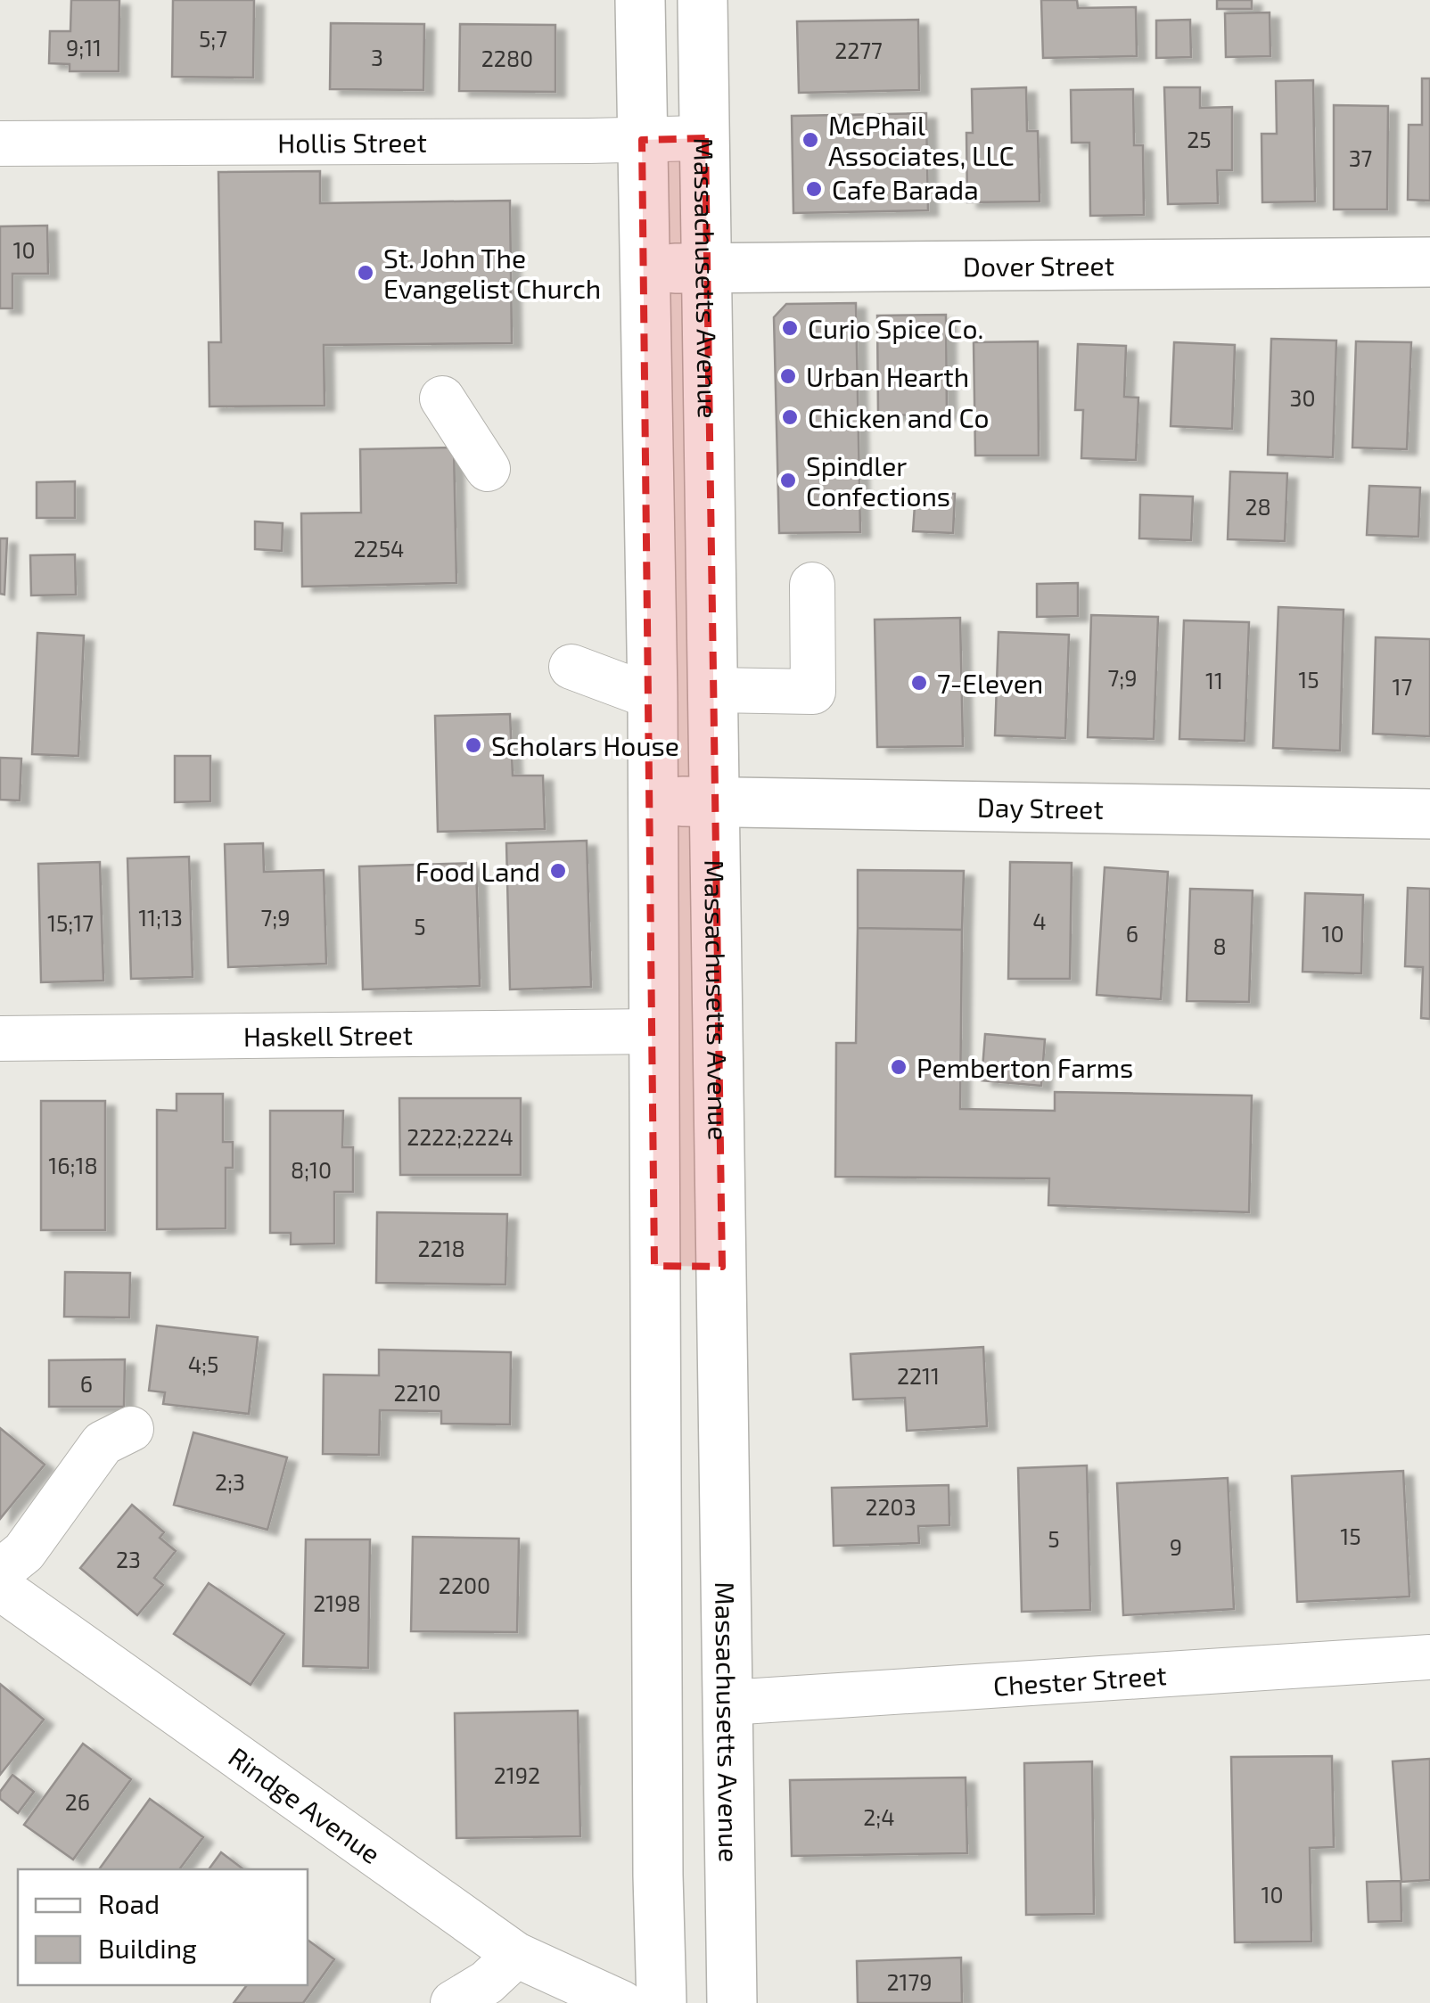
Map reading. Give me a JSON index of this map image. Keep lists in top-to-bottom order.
{
  "streets": {
    "main road": ["Dover Street", "Massachusetts Avenue", "Day Street"],
    "street": [
      "Hollis Street",
      "Haskell Street",
      "Chester Street",
      "Rindge Avenue"
    ]
  },
  "crossings": [
    ["Hollis Street", "Massachusetts Avenue"],
    ["Dover Street", "Massachusetts Avenue"],
    ["Massachusetts Avenue", "Day Street"],
    ["Massachusetts Avenue", "Chester Street"]
  ],
  "places": [
    "McPhail Associates, LLC",
    "Cafe Barada",
    "St. John The Evangelist Church",
    "Curio Spice Co.",
    "Urban Hearth",
    "Chicken and Co",
    "Spindler Confections",
    "7-Eleven",
    "Scholars House",
    "Food Land",
    "Pemberton Farms"
  ],
  "house_numbers": [
    "5;7",
    "9;11",
    "2277",
    "3",
    "2280",
    "25",
    "37",
    "10",
    "30",
    "28",
    "2254",
    "7;9",
    "15",
    "11",
    "17",
    "11;13",
    "7;9",
    "4",
    "15;17",
    "5",
    "6",
    "10",
    "8",
    "2222;2224",
    "16;18",
    "8;10",
    "2218",
    "4;5",
    "2211",
    "6",
    "2210",
    "2;3",
    "2203",
    "15",
    "5",
    "9",
    "23",
    "2200",
    "2198",
    "2192",
    "26",
    "2;4",
    "10",
    "2179"
  ],
  "legend": ["Road", "Building"]
}
